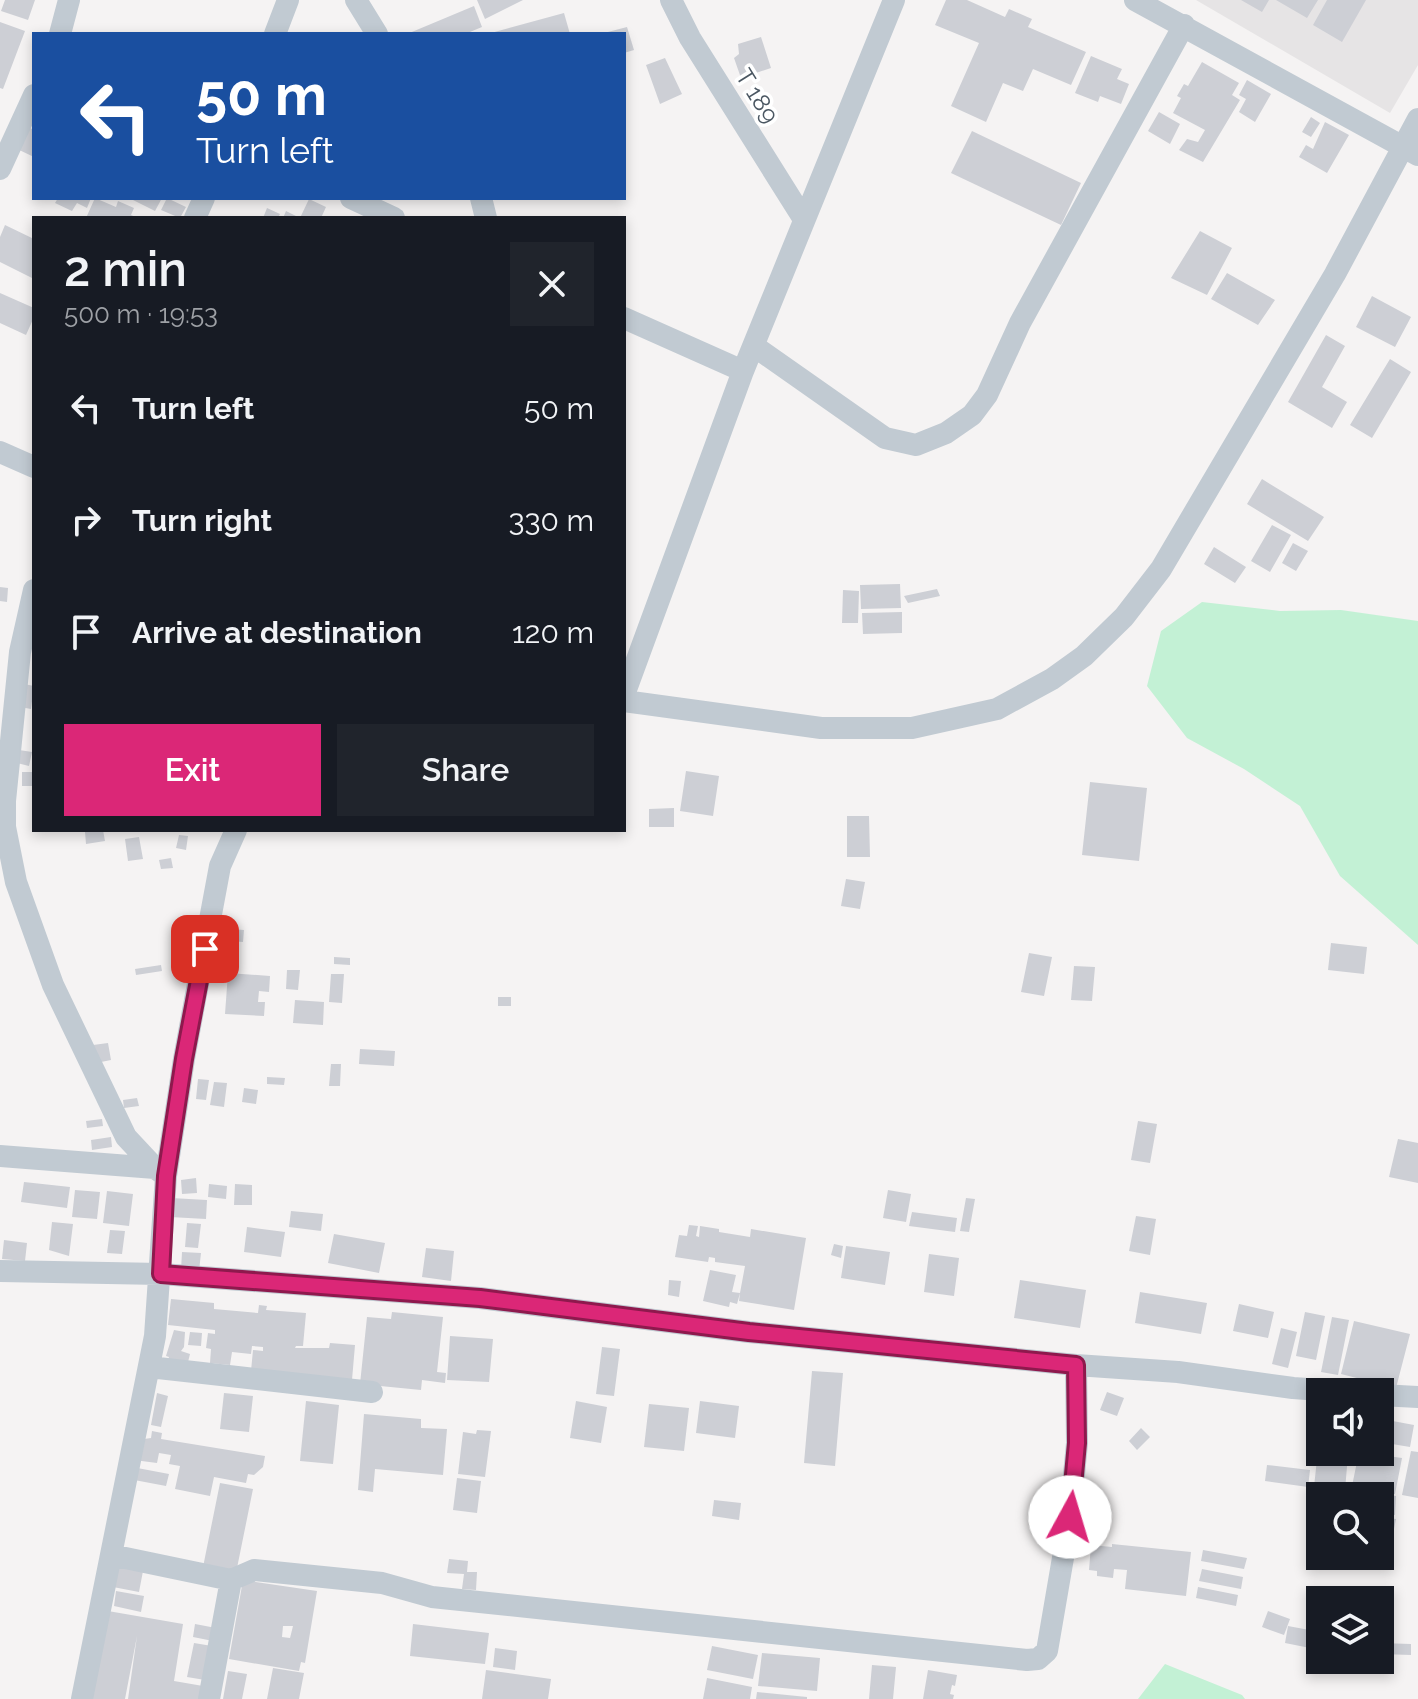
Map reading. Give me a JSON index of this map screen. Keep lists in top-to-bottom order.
{
  "streets": {
    "street": ["T 189"]
  },
  "page": {
    "turn": ["50 m", "Turn left"],
    "heading": ["2 min", "500 m · 19:53"],
    "list": [
      {
        "name": "Turn left",
        "value": "50 m"
      },
      {
        "name": "Turn right",
        "value": "330 m"
      },
      {
        "name": "Arrive at destination",
        "value": "120 m"
      }
    ],
    "buttons": ["Exit", "Share"]
  }
}
